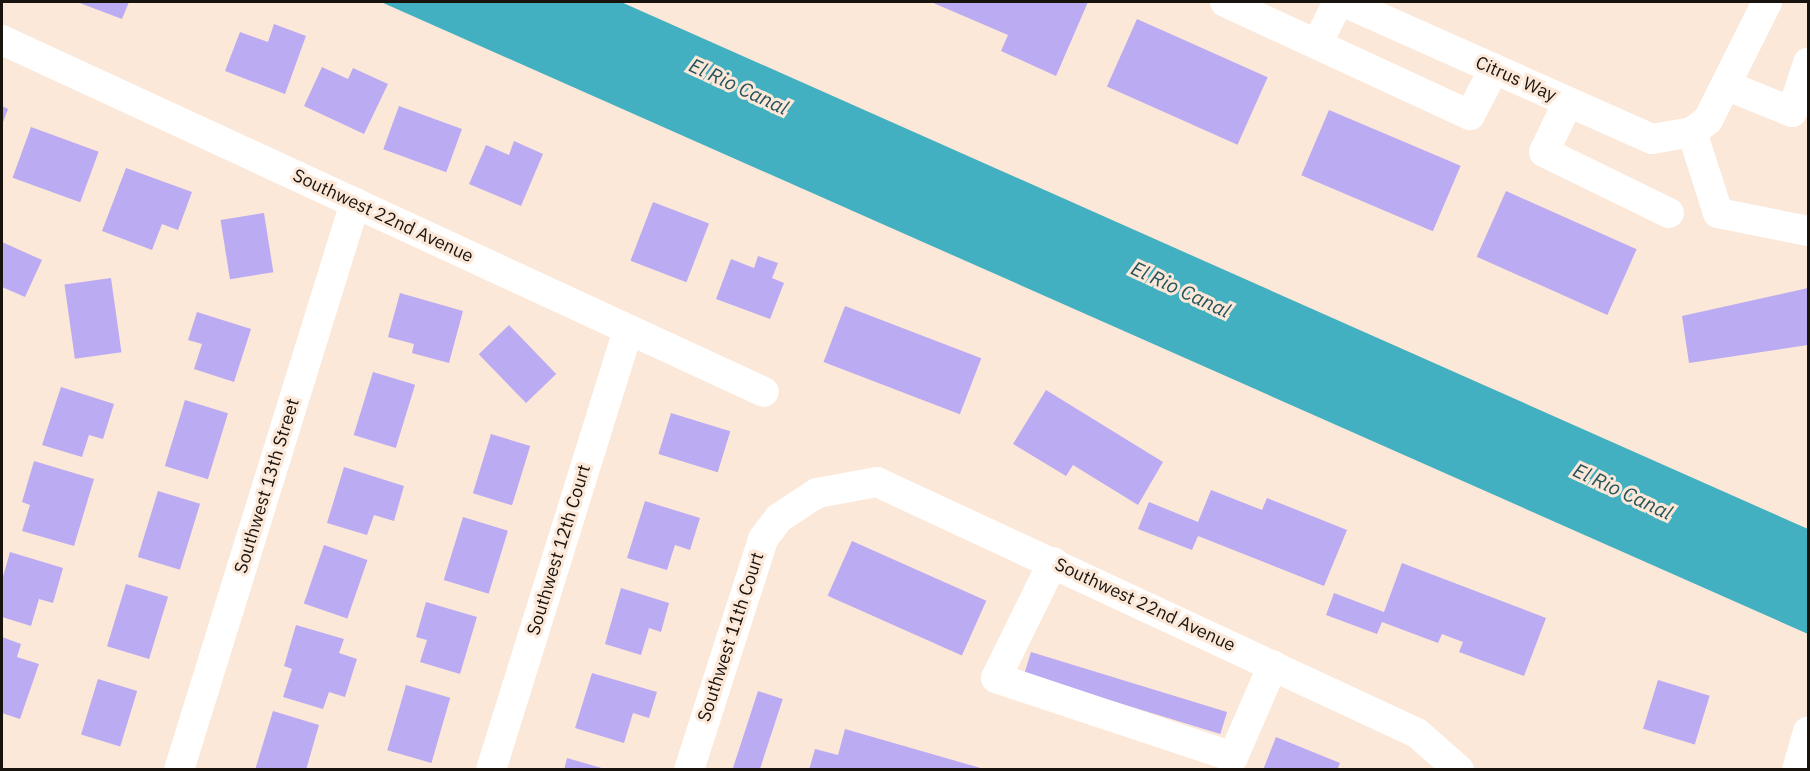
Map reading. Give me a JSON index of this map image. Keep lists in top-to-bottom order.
{
  "streets": {
    "street": [
      "Citrus Way",
      "Southwest 22nd Avenue",
      "Southwest 13th Street",
      "Southwest 12th Court",
      "Southwest 11th Court"
    ]
  },
  "crossings": [
    ["Southwest 22nd Avenue", "Southwest 13th Street"],
    ["Southwest 22nd Avenue", "Southwest 12th Court"],
    ["Southwest 22nd Avenue", "Southwest 11th Court"]
  ],
  "water": ["El Rio Canal"]
}
